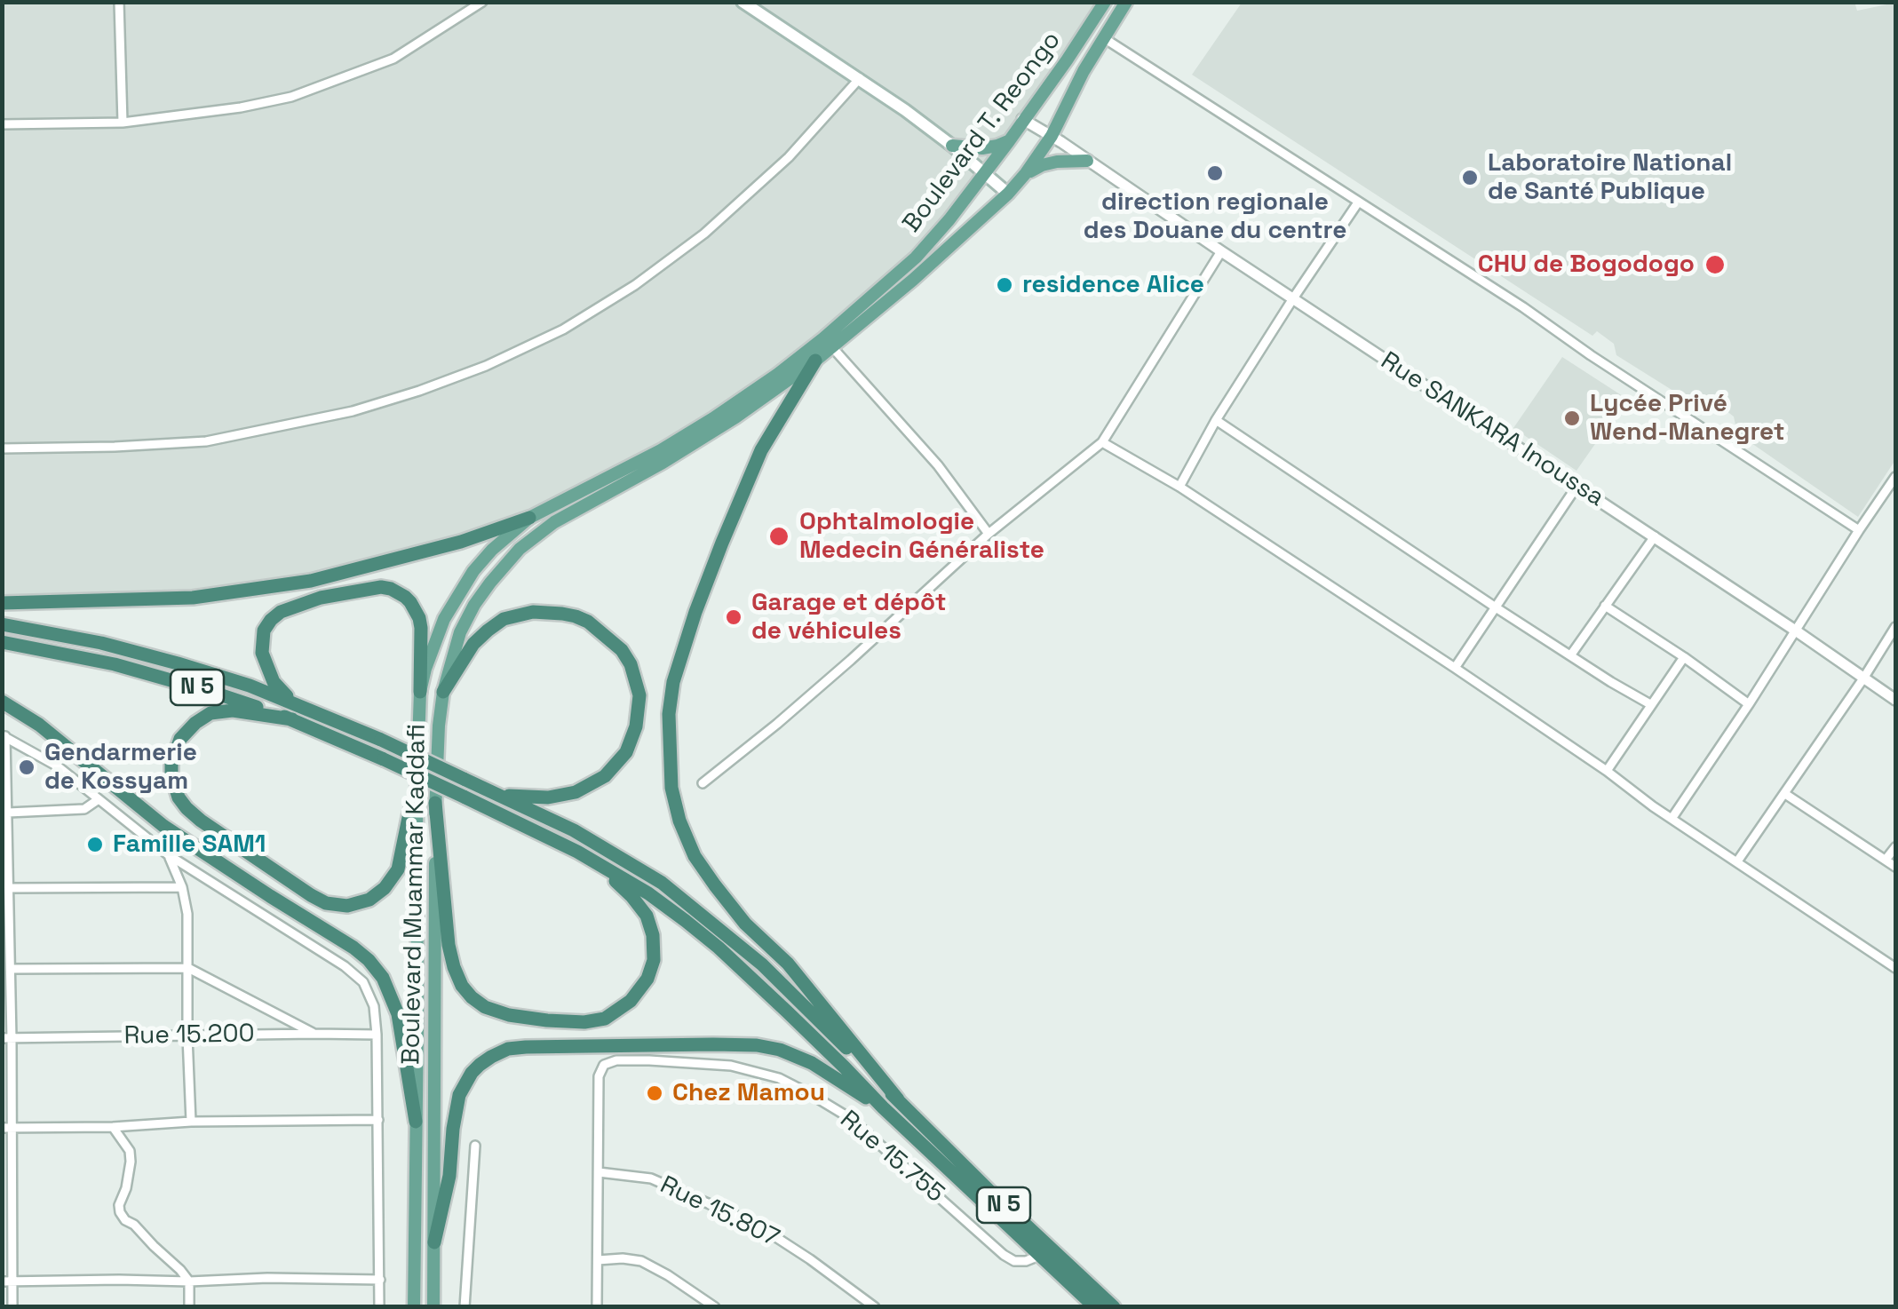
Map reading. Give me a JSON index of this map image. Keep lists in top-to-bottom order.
{
  "streets": {
    "highway": ["N 5"],
    "main road": ["Boulevard T. Reongo", "Boulevard Muammar Kaddafi"],
    "street": [
      "Rue SANKARA Inoussa",
      "Rue 15.200",
      "Rue 15.755",
      "Rue 15.807"
    ]
  },
  "crossings": [
    ["Boulevard T. Reongo", "Rue SANKARA Inoussa"],
    ["Boulevard T. Reongo", "Boulevard Muammar Kaddafi"],
    ["N 5", "Rue 15.755"],
    ["Rue 15.755", "Rue 15.807"]
  ],
  "places": [
    "direction regionale des Douane du centre",
    "Laboratoire National de Santé Publique",
    "CHU de Bogodogo",
    "residence Alice",
    "Lycée Privé Wend-Manegret",
    "Ophtalmologie Medecin Généraliste",
    "Garage et dépôt de véhicules",
    "Gendarmerie de Kossyam",
    "Famille SAM1",
    "Chez Mamou"
  ]
}
